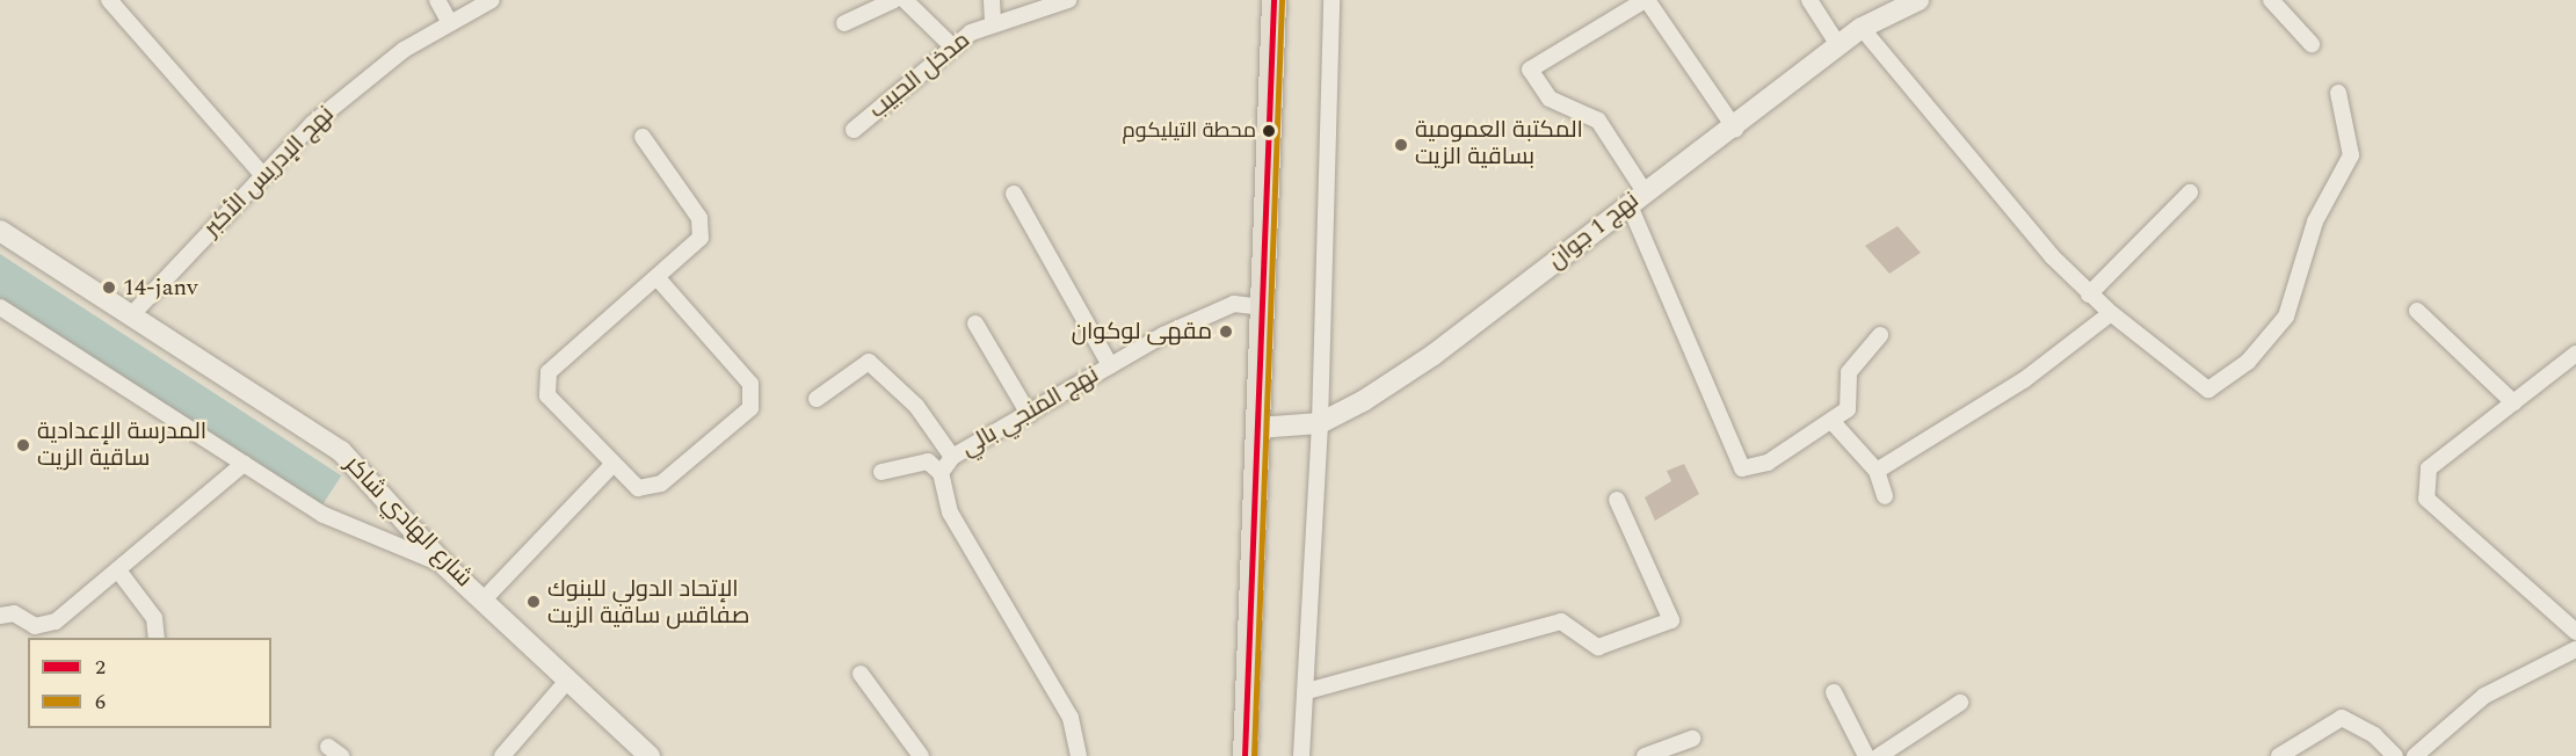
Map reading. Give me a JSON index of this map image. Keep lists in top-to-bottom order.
{
  "streets": {
    "main road": ["نهج 1 جوان", "شارع الهادي شاكر"],
    "street": ["مدخل الحبيب", "نهج الإدريس الأكبر", "نهج المنجي بالي"]
  },
  "crossings": [
    ["نهج الإدريس الأكبر", "شارع الهادي شاكر"]
  ],
  "places": [
    "محطة التيليكوم",
    "المكتبة العمومية بساقية الزيت",
    "14-janv",
    "مقهى لوكوان",
    "المدرسة الإعدادية ساقية الزيت",
    "الإتحاد الدولي للبنوك صفاقس ساقية الزيت"
  ],
  "lines": ["transit line 2", "transit line 6"],
  "legend": ["2", "6"]
}
